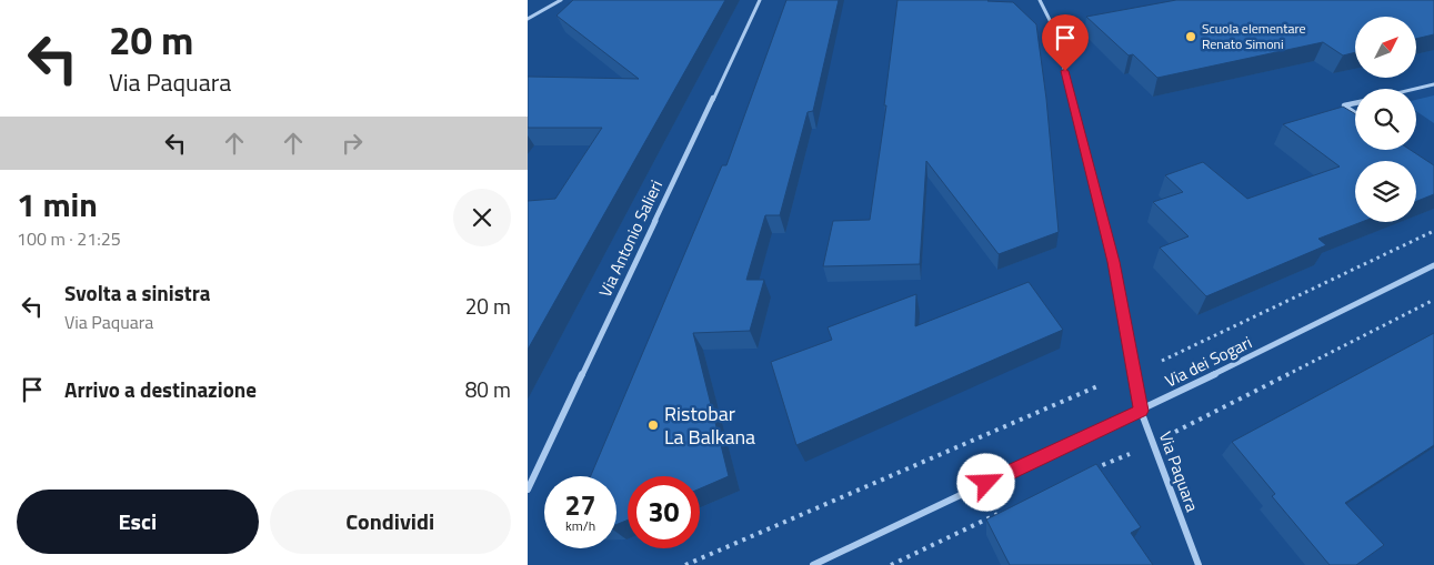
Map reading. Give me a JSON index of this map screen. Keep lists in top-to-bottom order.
{
  "streets": {
    "street": ["Via Antonio Salieri", "Via dei Sogari", "Via Paquara"]
  },
  "crossings": [
    ["Via dei Sogari", "Via Paquara"]
  ],
  "places": ["Scuola elementare Renato Simoni", "Ristobar La Balkana"],
  "north": "top right",
  "page": {
    "turn": ["20 m", "Via Paquara"],
    "heading": ["1 min", "100 m · 21:25"],
    "list": [
      {
        "name": "Svolta a sinistra",
        "note": "Via Paquara",
        "value": "20 m"
      },
      {
        "name": "Arrivo a destinazione",
        "value": "80 m"
      }
    ],
    "speed": "27 km/h",
    "limit": "30",
    "buttons": ["Esci", "Condividi"]
  }
}
